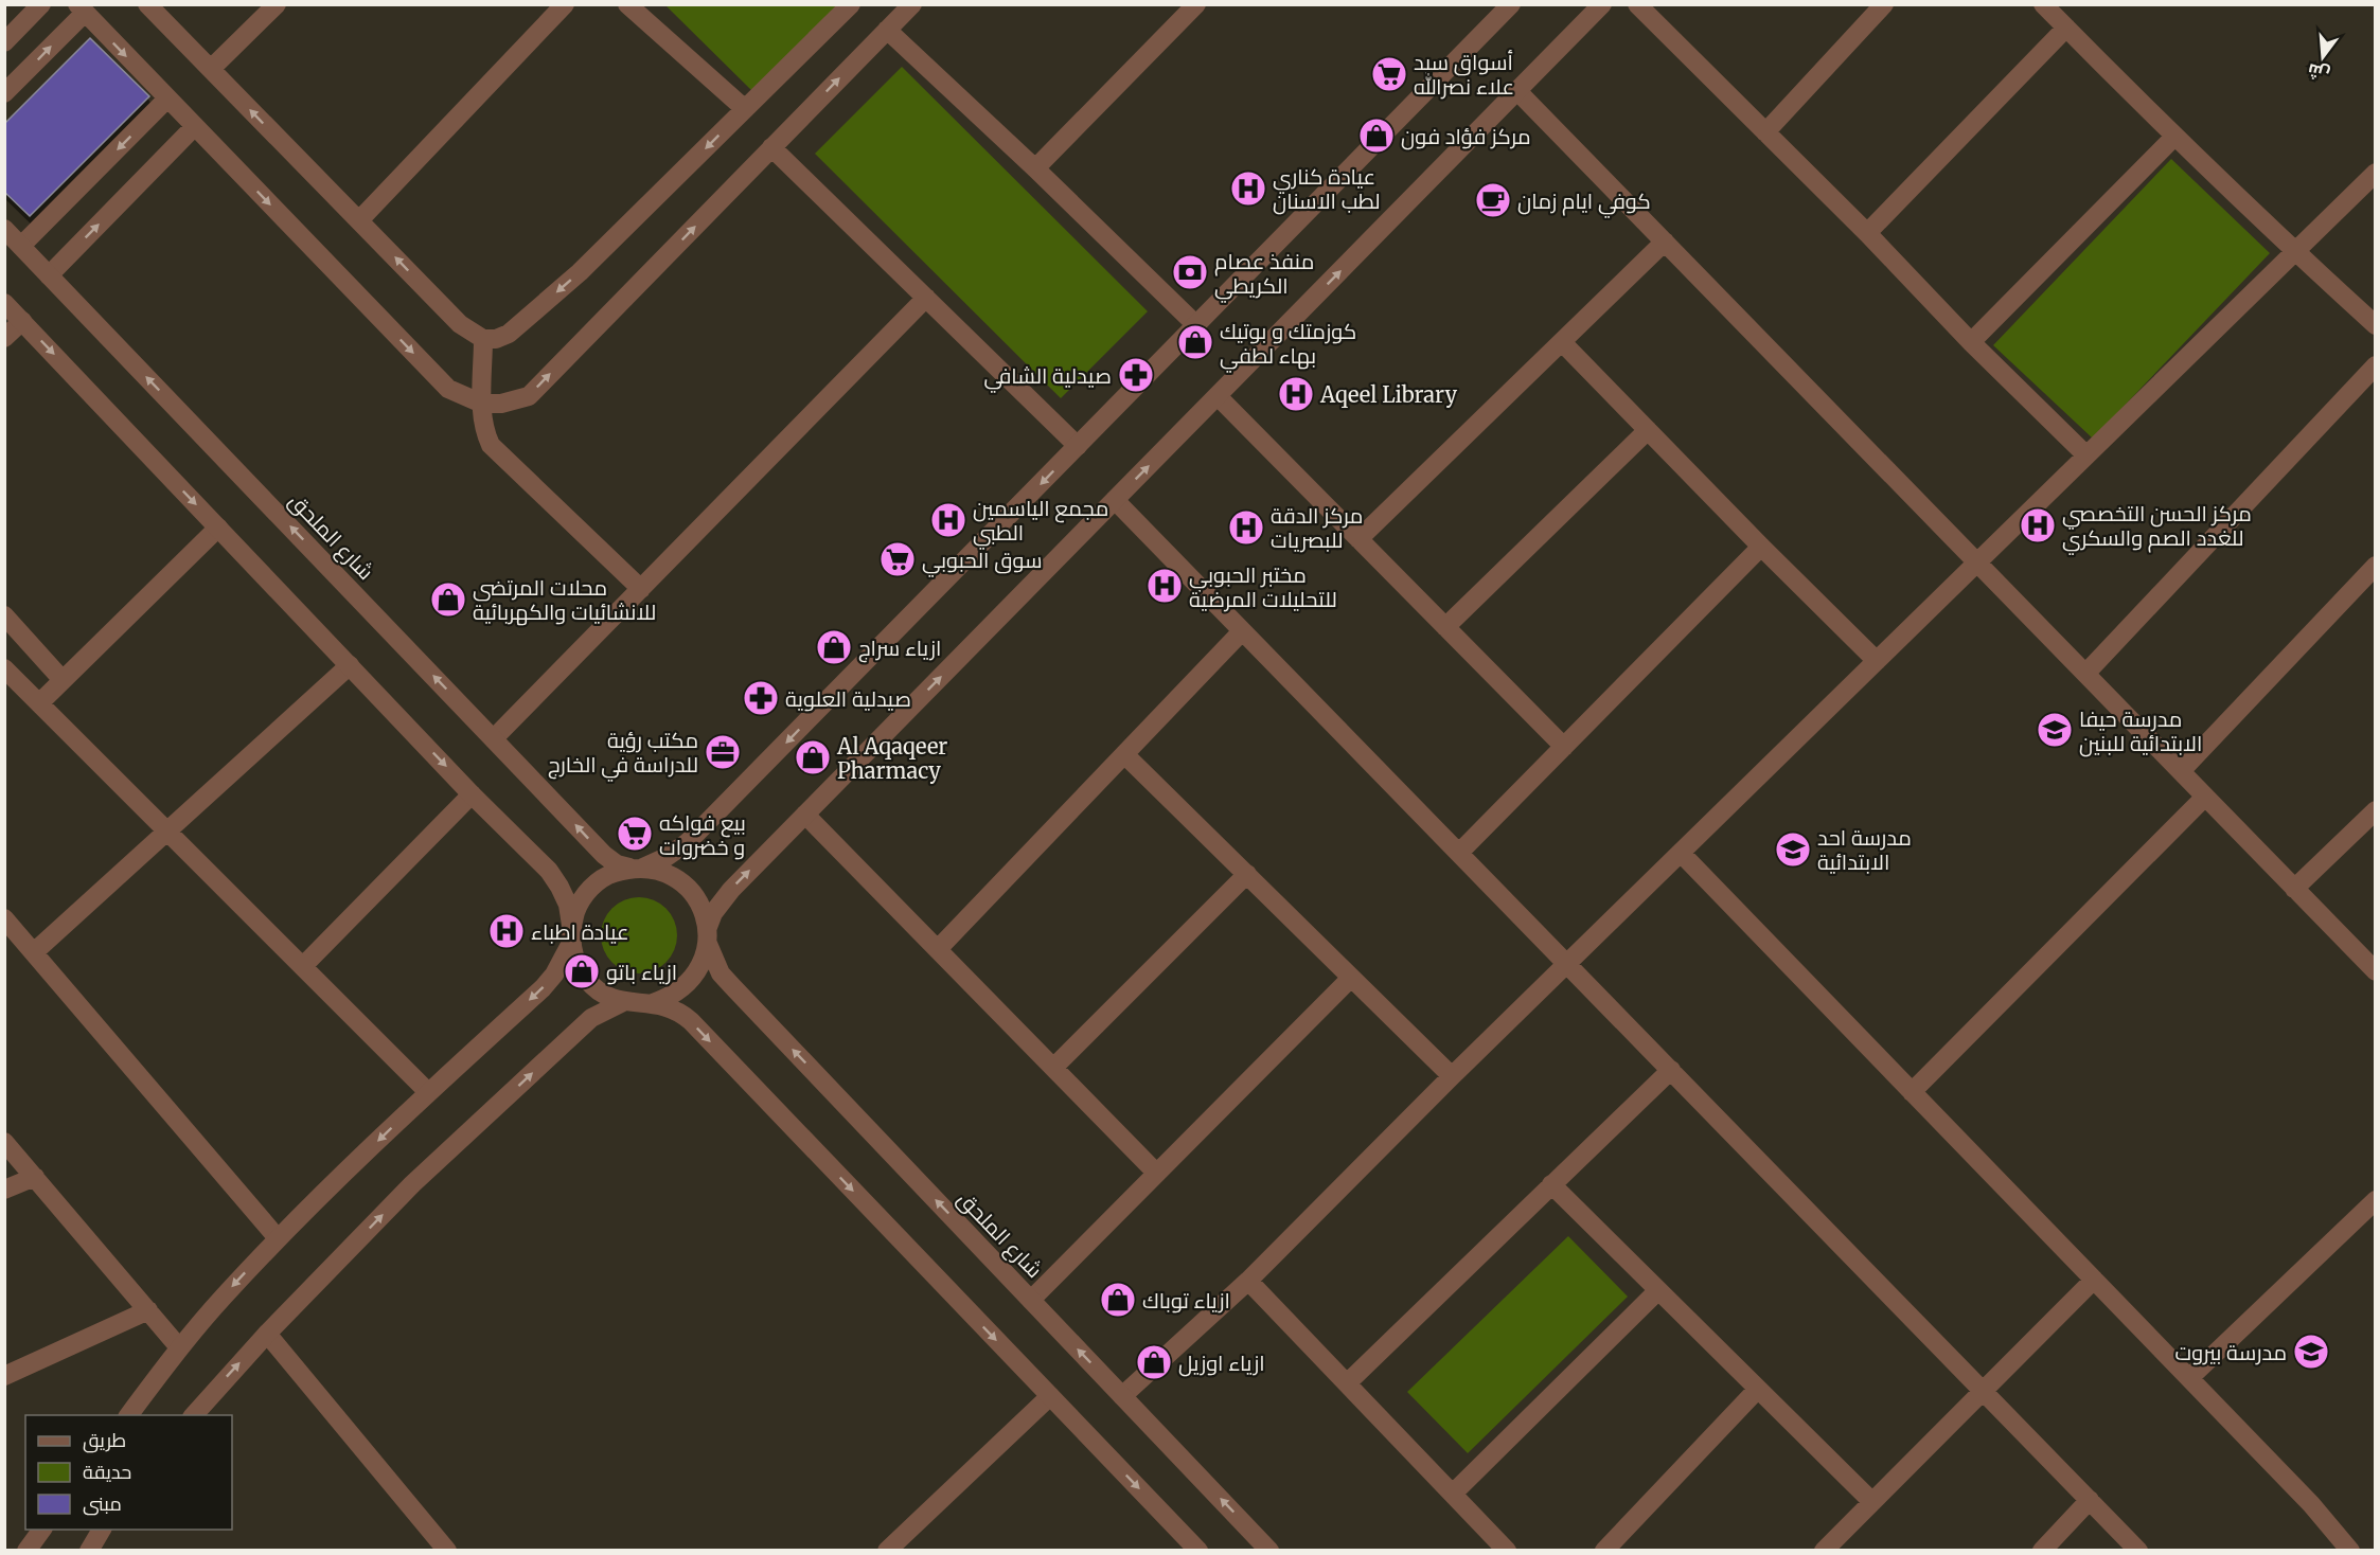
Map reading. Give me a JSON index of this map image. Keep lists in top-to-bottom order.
{
  "streets": {
    "street": ["شارع الملحق"]
  },
  "places": {
    "supermarket": ["أسواق سيد علاء نصرالله", "سوق الحبوبي", "بيع فواكه و خضروات"],
    "shop": [
      "مركز فؤاد فون",
      "كوزمتك و بوتيك بهاء لطفي",
      "محلات المرتضى للانشائيات والكهربائية",
      "ازياء سراج",
      "Al Aqaqeer Pharmacy",
      "ازياء باتو",
      "ازياء توباك",
      "ازياء اوزيل"
    ],
    "hospital": [
      "عيادة كناري لطب الاسنان",
      "Aqeel Library",
      "مجمع الياسمين الطبي",
      "مركز الحسن التخصصي للغدد الصم والسكري",
      "مركز الدقة للبصريات",
      "مختبر الحبوبي للتحليلات المرضية",
      "عيادة اطباء"
    ],
    "cafe": ["كوفي ايام زمان"],
    "bank": ["منفذ عصام الكريطي"],
    "pharmacy": ["صيدلية الشافي", "صيدلية العلوية"],
    "school or university": ["مدرسة حيفا الابتدائية للبنين", "مدرسة احد الابتدائية", "مدرسة بيروت"],
    "office": ["مكتب رؤية للدراسة في الخارج"]
  },
  "legend": ["طريق", "حديقة", "مبنى"],
  "north": "bottom"
}
